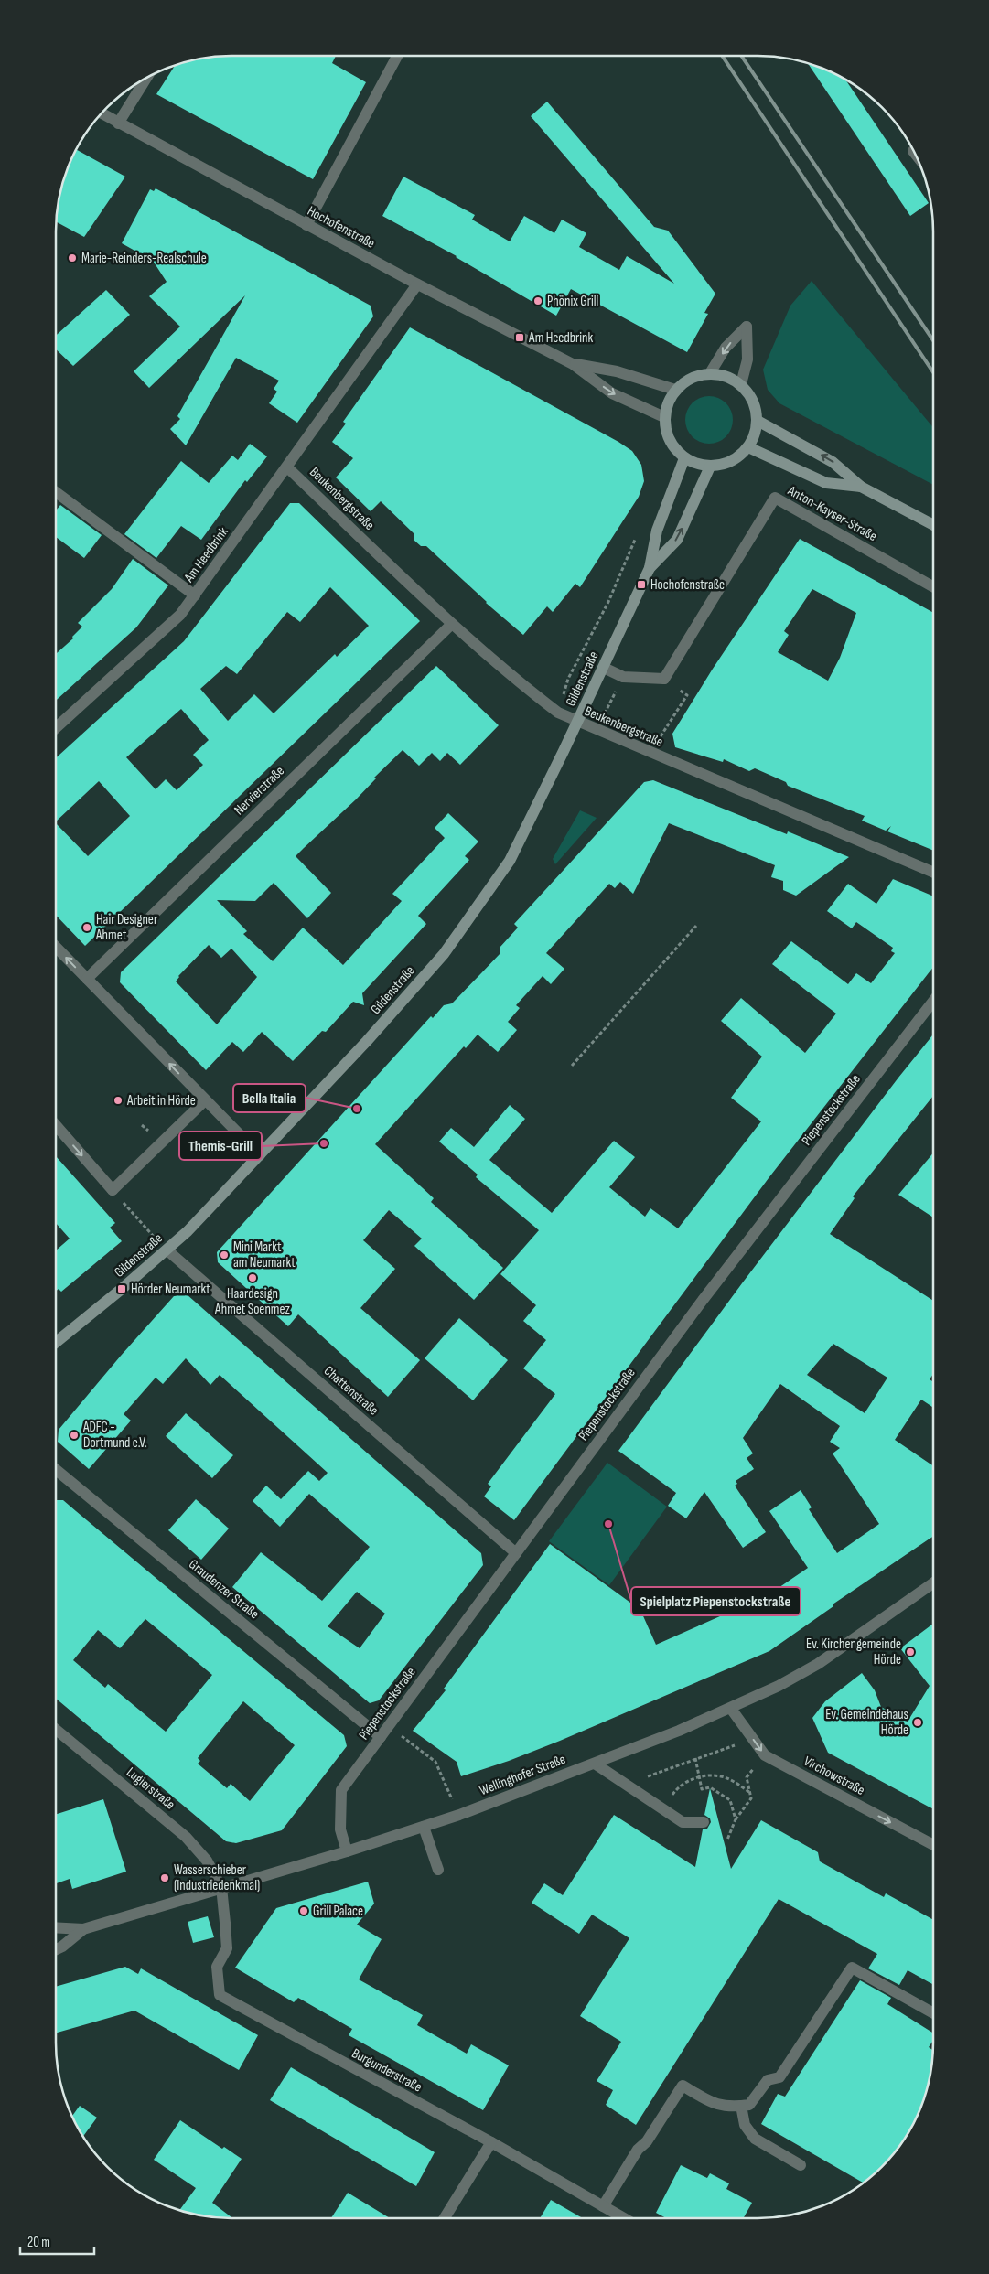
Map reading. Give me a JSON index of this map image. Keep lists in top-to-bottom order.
{
  "streets": {
    "main road": ["Gildenstraße"],
    "street": [
      "Hochofenstraße",
      "Beukenbergstraße",
      "Anton-Kayser-Straße",
      "Am Heedbrink",
      "Nervierstraße",
      "Piepenstockstraße",
      "Chattenstraße",
      "Graudenzer Straße",
      "Wellinghofer Straße",
      "Virchowstraße",
      "Lugierstraße",
      "Burgunderstraße"
    ]
  },
  "crossings": [
    ["Hochofenstraße", "Am Heedbrink"],
    ["Hochofenstraße", "Gildenstraße"],
    ["Beukenbergstraße", "Am Heedbrink"],
    ["Beukenbergstraße", "Gildenstraße"],
    ["Beukenbergstraße", "Nervierstraße"],
    ["Gildenstraße", "Chattenstraße"],
    ["Piepenstockstraße", "Chattenstraße"],
    ["Piepenstockstraße", "Graudenzer Straße"],
    ["Piepenstockstraße", "Wellinghofer Straße"],
    ["Wellinghofer Straße", "Virchowstraße"],
    ["Wellinghofer Straße", "Lugierstraße"],
    ["Wellinghofer Straße", "Burgunderstraße"],
    ["Lugierstraße", "Burgunderstraße"]
  ],
  "one_way": ["Virchowstraße"],
  "places": {
    "other": [
      "Marie-Reinders-Realschule",
      "Phönix Grill",
      "Hair Designer Ahmet",
      "Arbeit in Hörde",
      "Bella Italia",
      "Themis-Grill",
      "Mini Markt am Neumarkt",
      "Haardesign Ahmet Soenmez",
      "ADFC - Dortmund e.V.",
      "Spielplatz Piepenstockstraße",
      "Ev. Kirchengemeinde Hörde",
      "Ev. Gemeindehaus Hörde",
      "Wasserschieber (Industriedenkmal)",
      "Grill Palace"
    ],
    "transit": ["Am Heedbrink", "Hochofenstraße", "Hörder Neumarkt"]
  },
  "scale_bar": "20 m"
}
